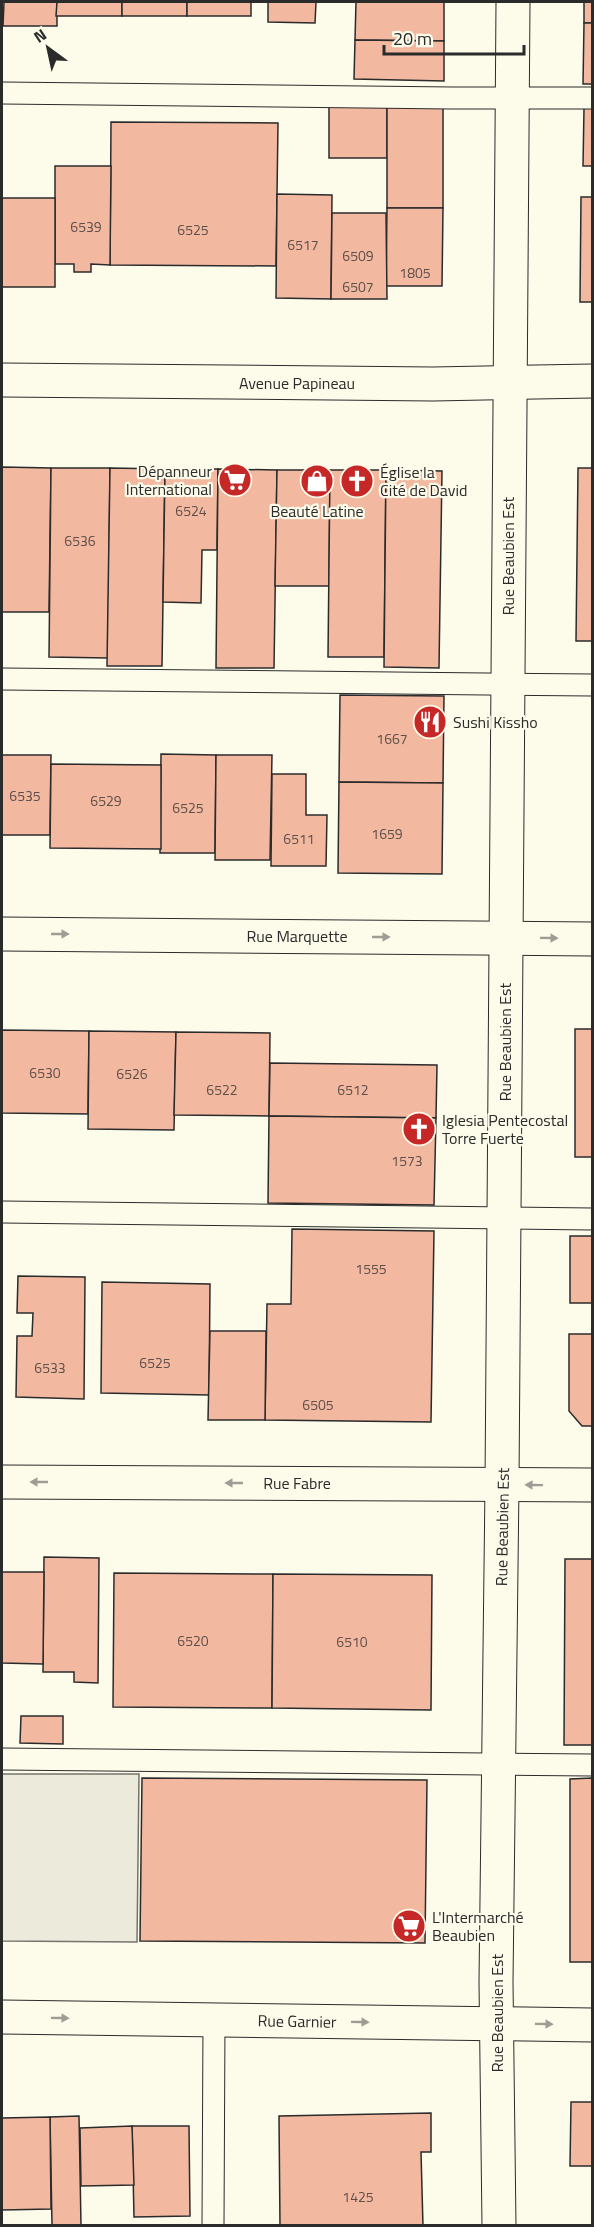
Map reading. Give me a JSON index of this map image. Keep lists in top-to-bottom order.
{
  "streets": {
    "street": [
      "Avenue Papineau",
      "Rue Beaubien Est",
      "Rue Marquette",
      "Rue Fabre",
      "Rue Garnier"
    ]
  },
  "crossings": [
    ["Avenue Papineau", "Rue Beaubien Est"],
    ["Rue Beaubien Est", "Rue Marquette"],
    ["Rue Beaubien Est", "Rue Fabre"],
    ["Rue Beaubien Est", "Rue Garnier"]
  ],
  "one_way": ["Rue Marquette", "Rue Fabre", "Rue Garnier"],
  "places": {
    "supermarket": ["Dépanneur International", "L'Intermarché Beaubien"],
    "shop": ["Beauté Latine"],
    "church": ["Église la Cité de David", "Iglesia Pentecostal Torre Fuerte"],
    "restaurant": ["Sushi Kissho"]
  },
  "house_numbers": [
    "6539",
    "6525",
    "6517",
    "6509",
    "1805",
    "6507",
    "6524",
    "6536",
    "1667",
    "6535",
    "6529",
    "6525",
    "1659",
    "6511",
    "6530",
    "6526",
    "6522",
    "6512",
    "1573",
    "1555",
    "6525",
    "6533",
    "6505",
    "6520",
    "6510",
    "1425"
  ],
  "scale_bar": "20 m",
  "north": "top left"
}
